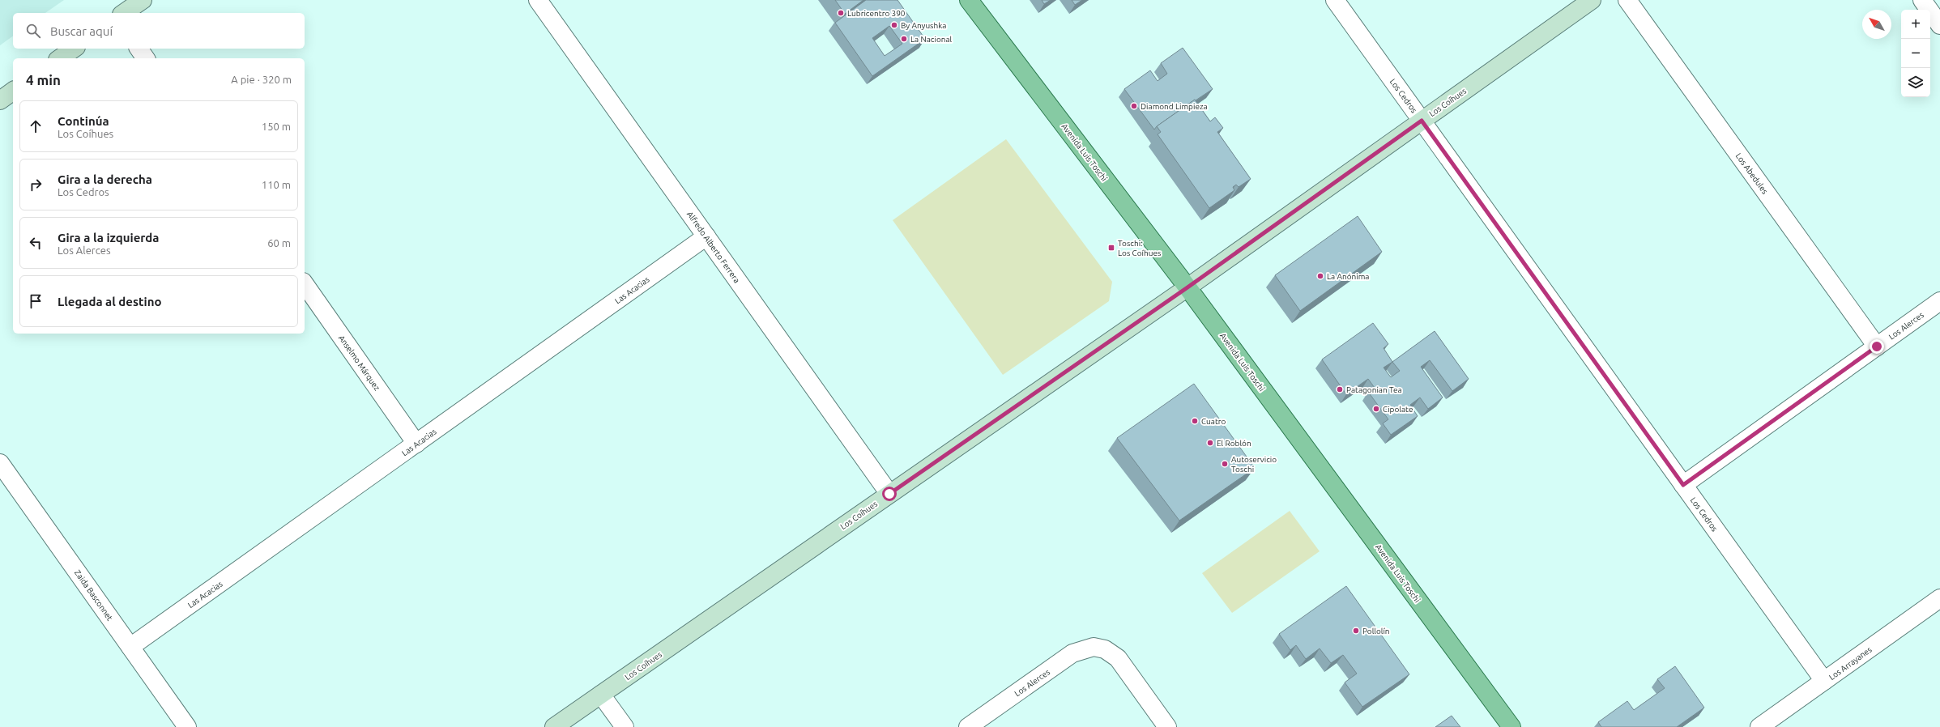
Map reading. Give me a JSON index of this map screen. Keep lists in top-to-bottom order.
{
  "streets": {
    "main road": ["Avenida Luis Toschi"],
    "street": [
      "Los Cedros",
      "Los Coíhues",
      "Los Abedules",
      "Alfredo Alberto Ferrera",
      "Las Acacias",
      "Los Alerces",
      "Anselmo Márquez",
      "Zaida Basconnet",
      "Los Arrayanes"
    ]
  },
  "crossings": [
    ["Los Cedros", "Los Coíhues"],
    ["Los Cedros", "Los Alerces"],
    ["Los Cedros", "Los Arrayanes"],
    ["Los Coíhues", "Avenida Luis Toschi"],
    ["Los Coíhues", "Alfredo Alberto Ferrera"],
    ["Los Abedules", "Los Alerces"],
    ["Alfredo Alberto Ferrera", "Las Acacias"],
    ["Las Acacias", "Anselmo Márquez"],
    ["Las Acacias", "Zaida Basconnet"]
  ],
  "places": {
    "other": [
      "Lubricentro 390",
      "By Anyushka",
      "La Nacional",
      "Diamond Limpieza",
      "La Anónima",
      "Patagonian Tea",
      "Cipolate",
      "Cuatro",
      "El Roblón",
      "Autoservicio Toschi",
      "Pollolín"
    ],
    "transit": ["Toschi: Los Coíhues"]
  },
  "north": "top left",
  "page": {
    "map_buttons": ["+", "−"],
    "search": "Buscar aquí",
    "heading": ["4 min", "A pie · 320 m"],
    "list": [
      ["Continúa", "Los Coíhues", "150 m"],
      ["Gira a la derecha", "Los Cedros", "110 m"],
      ["Gira a la izquierda", "Los Alerces", "60 m"],
      "Llegada al destino"
    ]
  }
}
